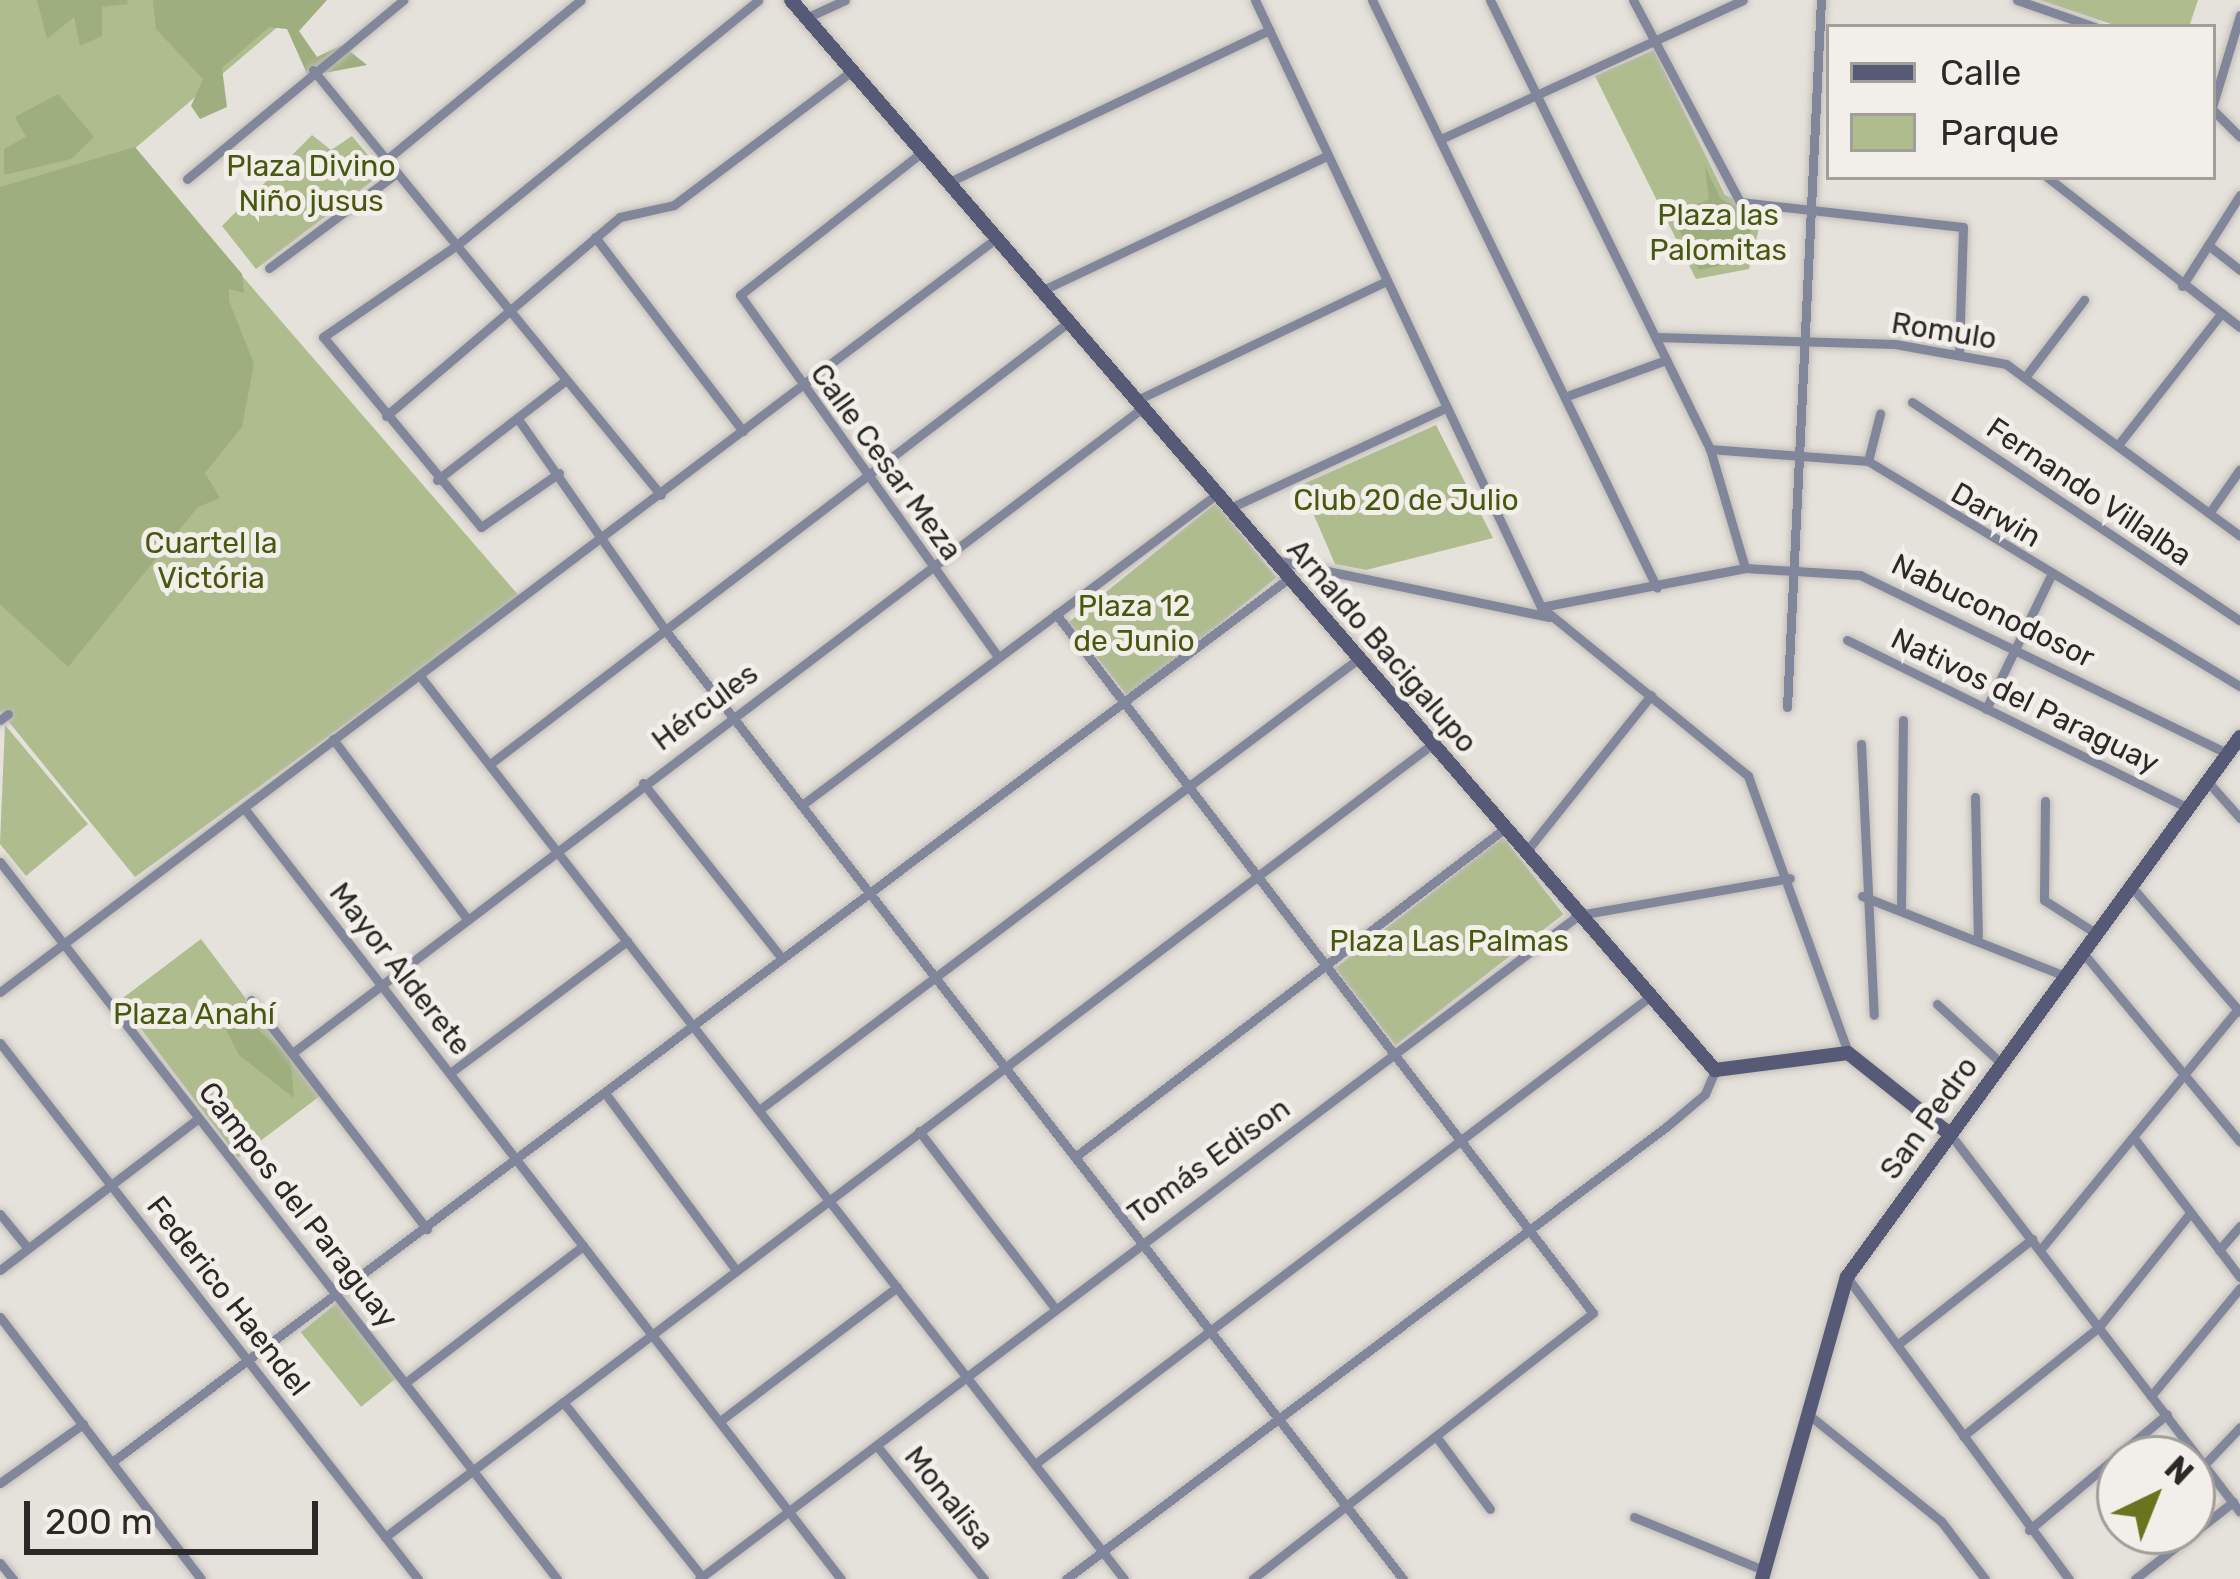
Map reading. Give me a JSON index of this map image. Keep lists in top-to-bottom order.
{
  "streets": {
    "street": [
      "Romulo",
      "Calle Cesar Meza",
      "Fernando Villalba",
      "Darwin",
      "Nabuconodosor",
      "Arnaldo Bacigalupo",
      "Nativos del Paraguay",
      "Hércules",
      "Mayor Alderete",
      "San Pedro",
      "Tomás Edison",
      "Campos del Paraguay",
      "Federico Haendel",
      "Monalisa"
    ]
  },
  "crossings": [
    ["Calle Cesar Meza", "Arnaldo Bacigalupo"],
    ["Calle Cesar Meza", "Hércules"],
    ["Nabuconodosor", "San Pedro"],
    ["Arnaldo Bacigalupo", "Hércules"],
    ["Arnaldo Bacigalupo", "Tomás Edison"],
    ["Nativos del Paraguay", "San Pedro"],
    ["Hércules", "Mayor Alderete"],
    ["Mayor Alderete", "Tomás Edison"],
    ["Tomás Edison", "Monalisa"]
  ],
  "parks": [
    "Plaza Divino Niño jusus",
    "Plaza las Palomitas",
    "Club 20 de Julio",
    "Cuartel la Victória",
    "Plaza 12 de Junio",
    "Plaza Las Palmas",
    "Plaza Anahí"
  ],
  "legend": ["Calle", "Parque"],
  "scale_bar": "200 m",
  "north": "top right"
}
